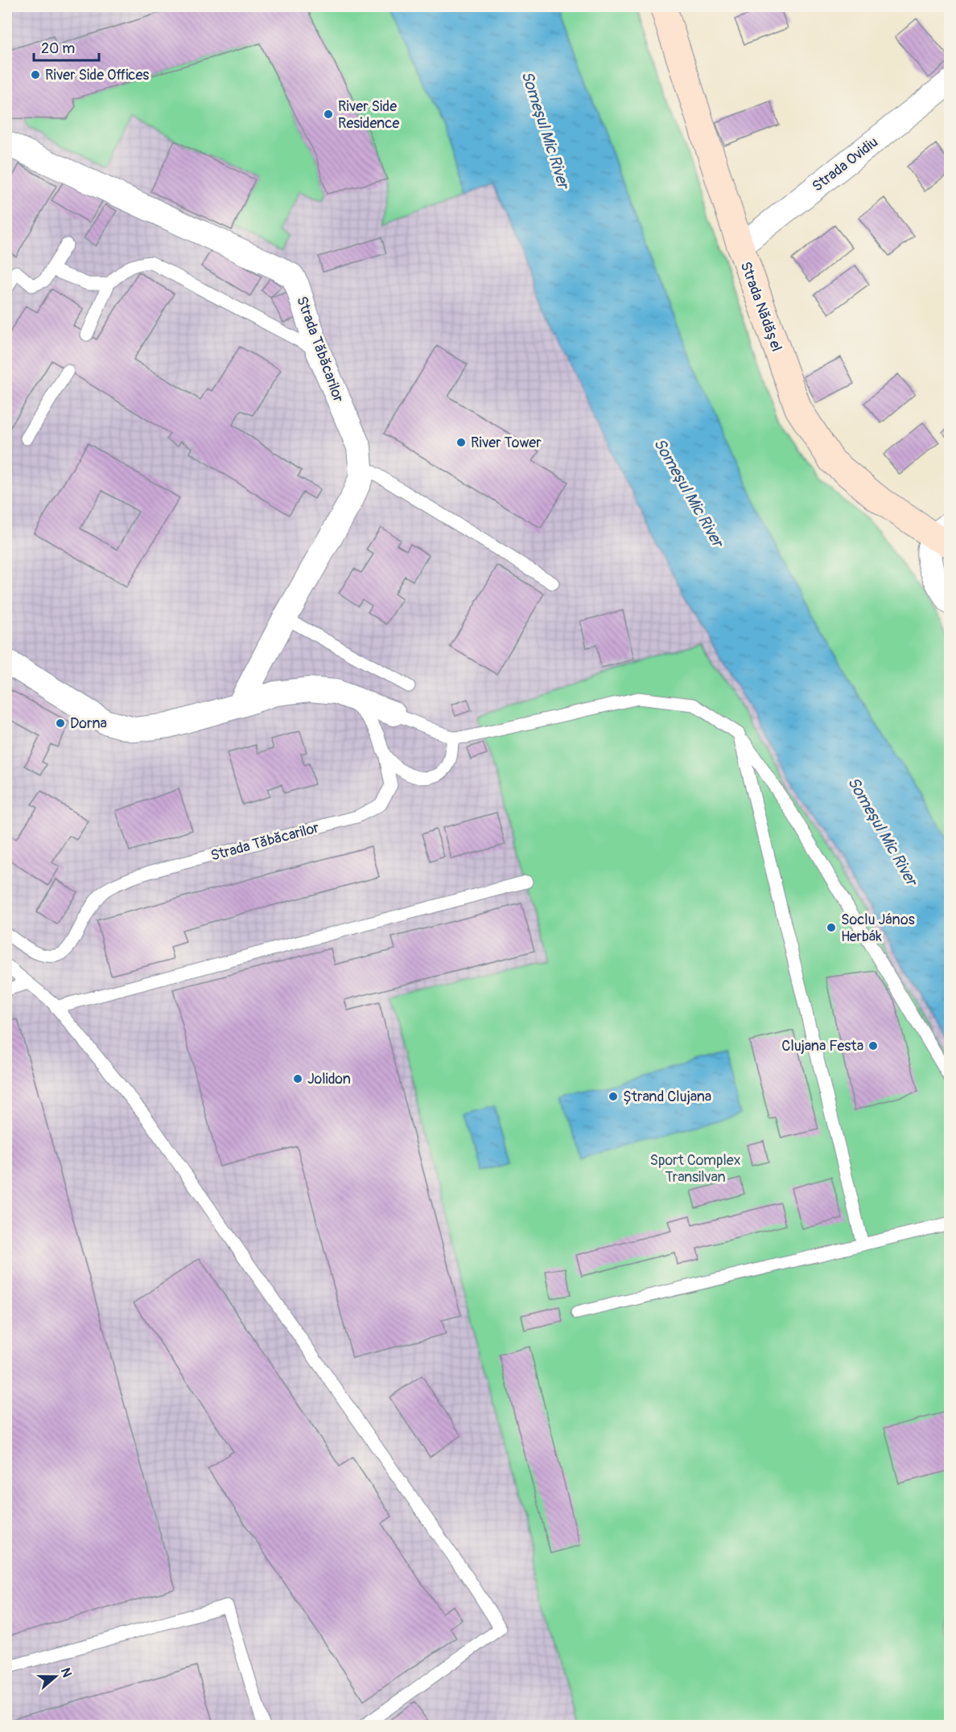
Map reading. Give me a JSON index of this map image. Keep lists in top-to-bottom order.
{
  "streets": {
    "street": ["Strada Ovidiu", "Strada Nădășel", "Strada Tăbăcarilor"]
  },
  "crossings": [
    ["Strada Ovidiu", "Strada Nădășel"]
  ],
  "water": ["Someşul Mic River"],
  "parks": ["Sport Complex Transilvan"],
  "places": [
    "River Side Offices",
    "River Side Residence",
    "River Tower",
    "Dorna",
    "Soclu János Herbák",
    "Clujana Festa",
    "Jolidon",
    "Ștrand Clujana"
  ],
  "scale_bar": "20 m",
  "north": "right"
}
